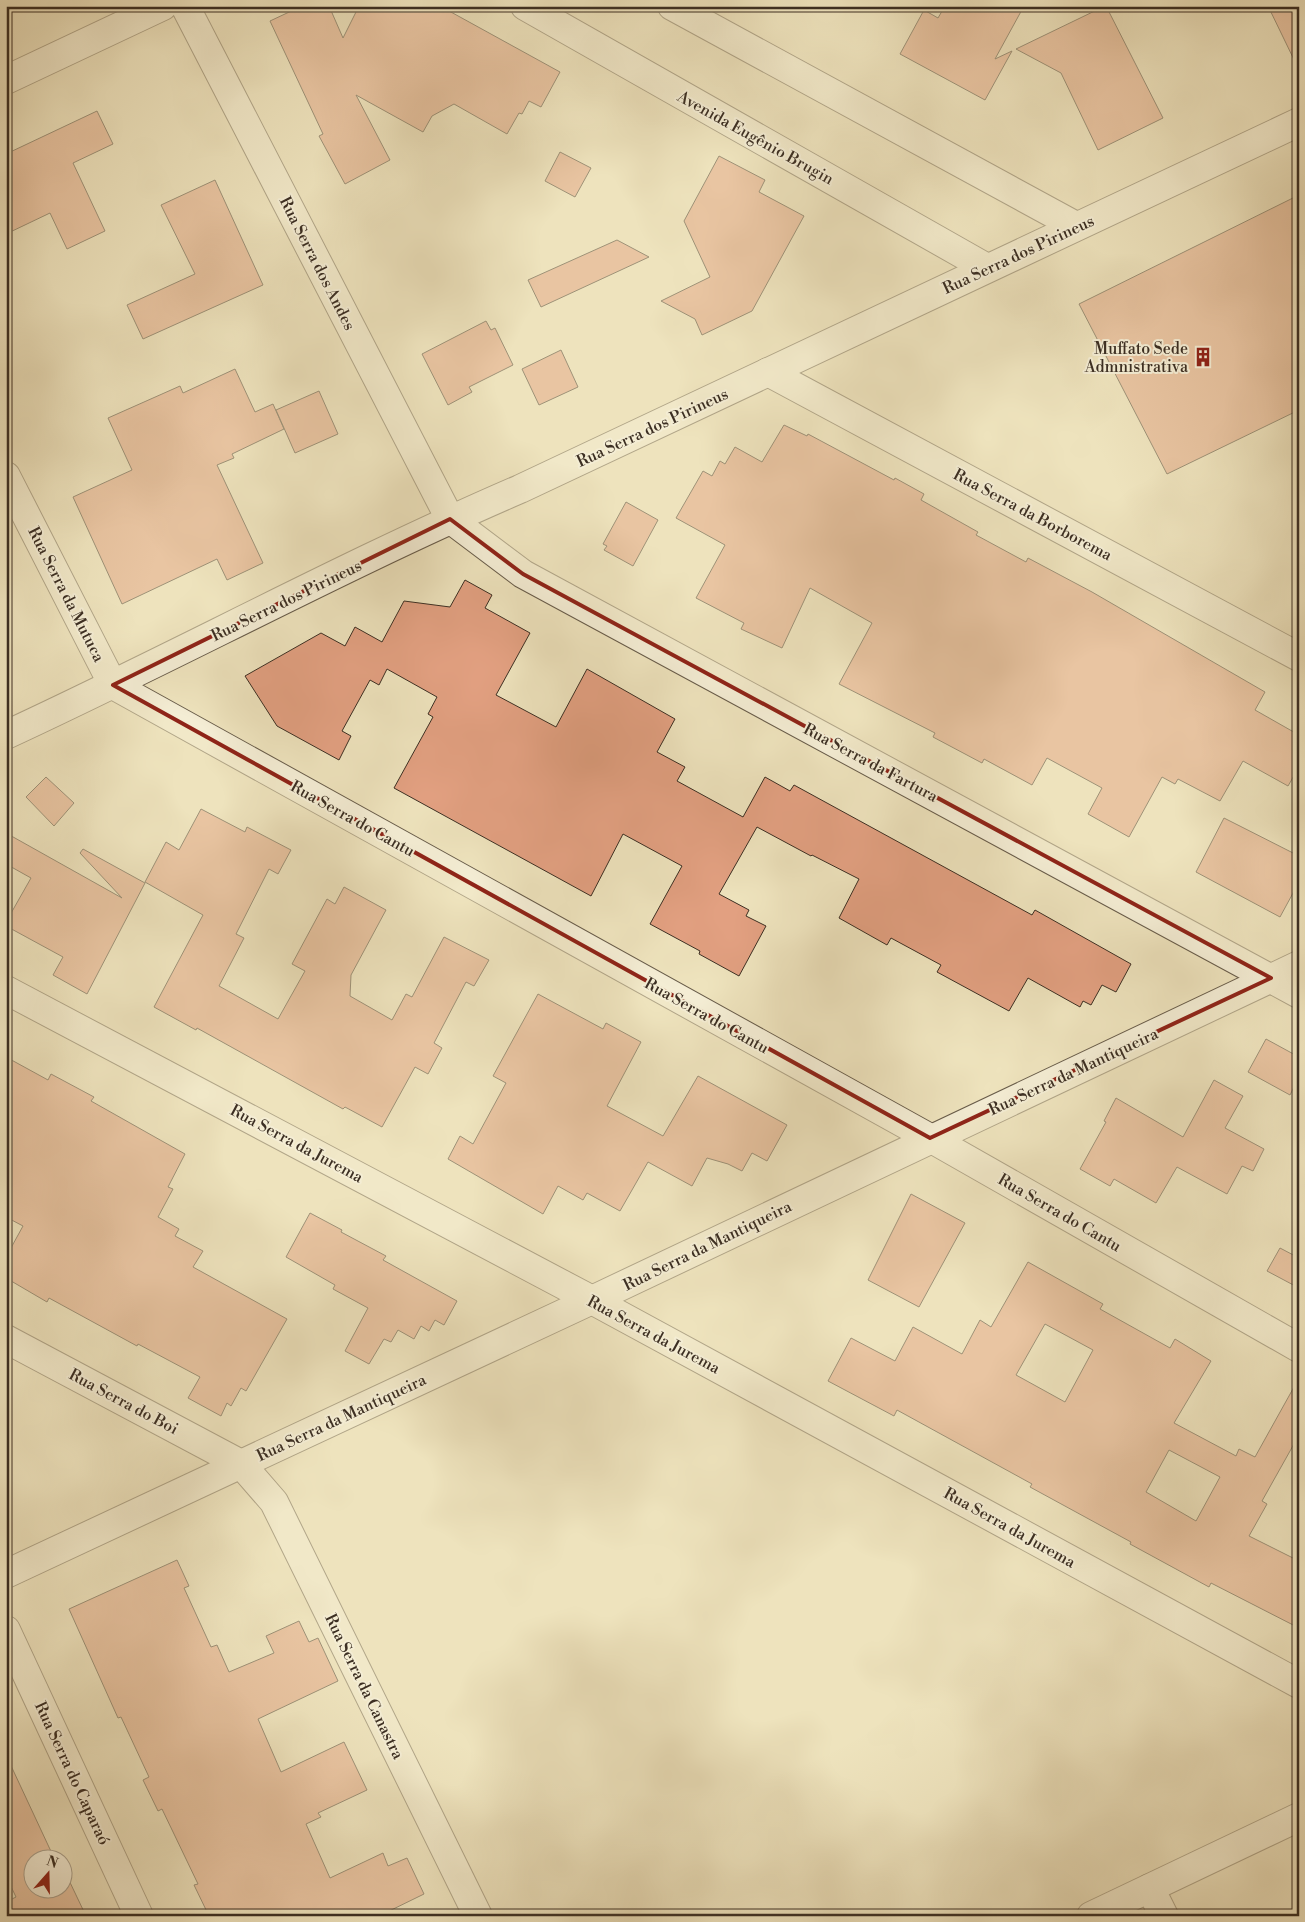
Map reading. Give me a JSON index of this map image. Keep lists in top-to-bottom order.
{
  "streets": {
    "street": [
      "Avenida Eugênio Brugin",
      "Rua Serra dos Pirineus",
      "Rua Serra dos Andes",
      "Rua Serra da Borborema",
      "Rua Serra da Mutuca",
      "Rua Serra da Fartura",
      "Rua Serra do Cantu",
      "Rua Serra da Mantiqueira",
      "Rua Serra da Jurema",
      "Rua Serra do Boi",
      "Rua Serra da Canastra",
      "Rua Serra do Caparaó"
    ]
  },
  "crossings": [
    ["Avenida Eugênio Brugin", "Rua Serra dos Pirineus"],
    ["Rua Serra dos Pirineus", "Rua Serra dos Andes"],
    ["Rua Serra dos Pirineus", "Rua Serra da Borborema"],
    ["Rua Serra dos Pirineus", "Rua Serra da Mutuca"],
    ["Rua Serra dos Pirineus", "Rua Serra da Fartura"],
    ["Rua Serra dos Pirineus", "Rua Serra do Cantu"],
    ["Rua Serra dos Andes", "Rua Serra da Fartura"],
    ["Rua Serra da Mutuca", "Rua Serra do Cantu"],
    ["Rua Serra da Fartura", "Rua Serra da Mantiqueira"],
    ["Rua Serra do Cantu", "Rua Serra da Mantiqueira"],
    ["Rua Serra da Mantiqueira", "Rua Serra da Jurema"],
    ["Rua Serra da Mantiqueira", "Rua Serra do Boi"],
    ["Rua Serra da Mantiqueira", "Rua Serra da Canastra"],
    ["Rua Serra do Boi", "Rua Serra da Canastra"]
  ],
  "places": {
    "building": ["Muffato Sede Admnistrativa"]
  },
  "north": "top"
}
